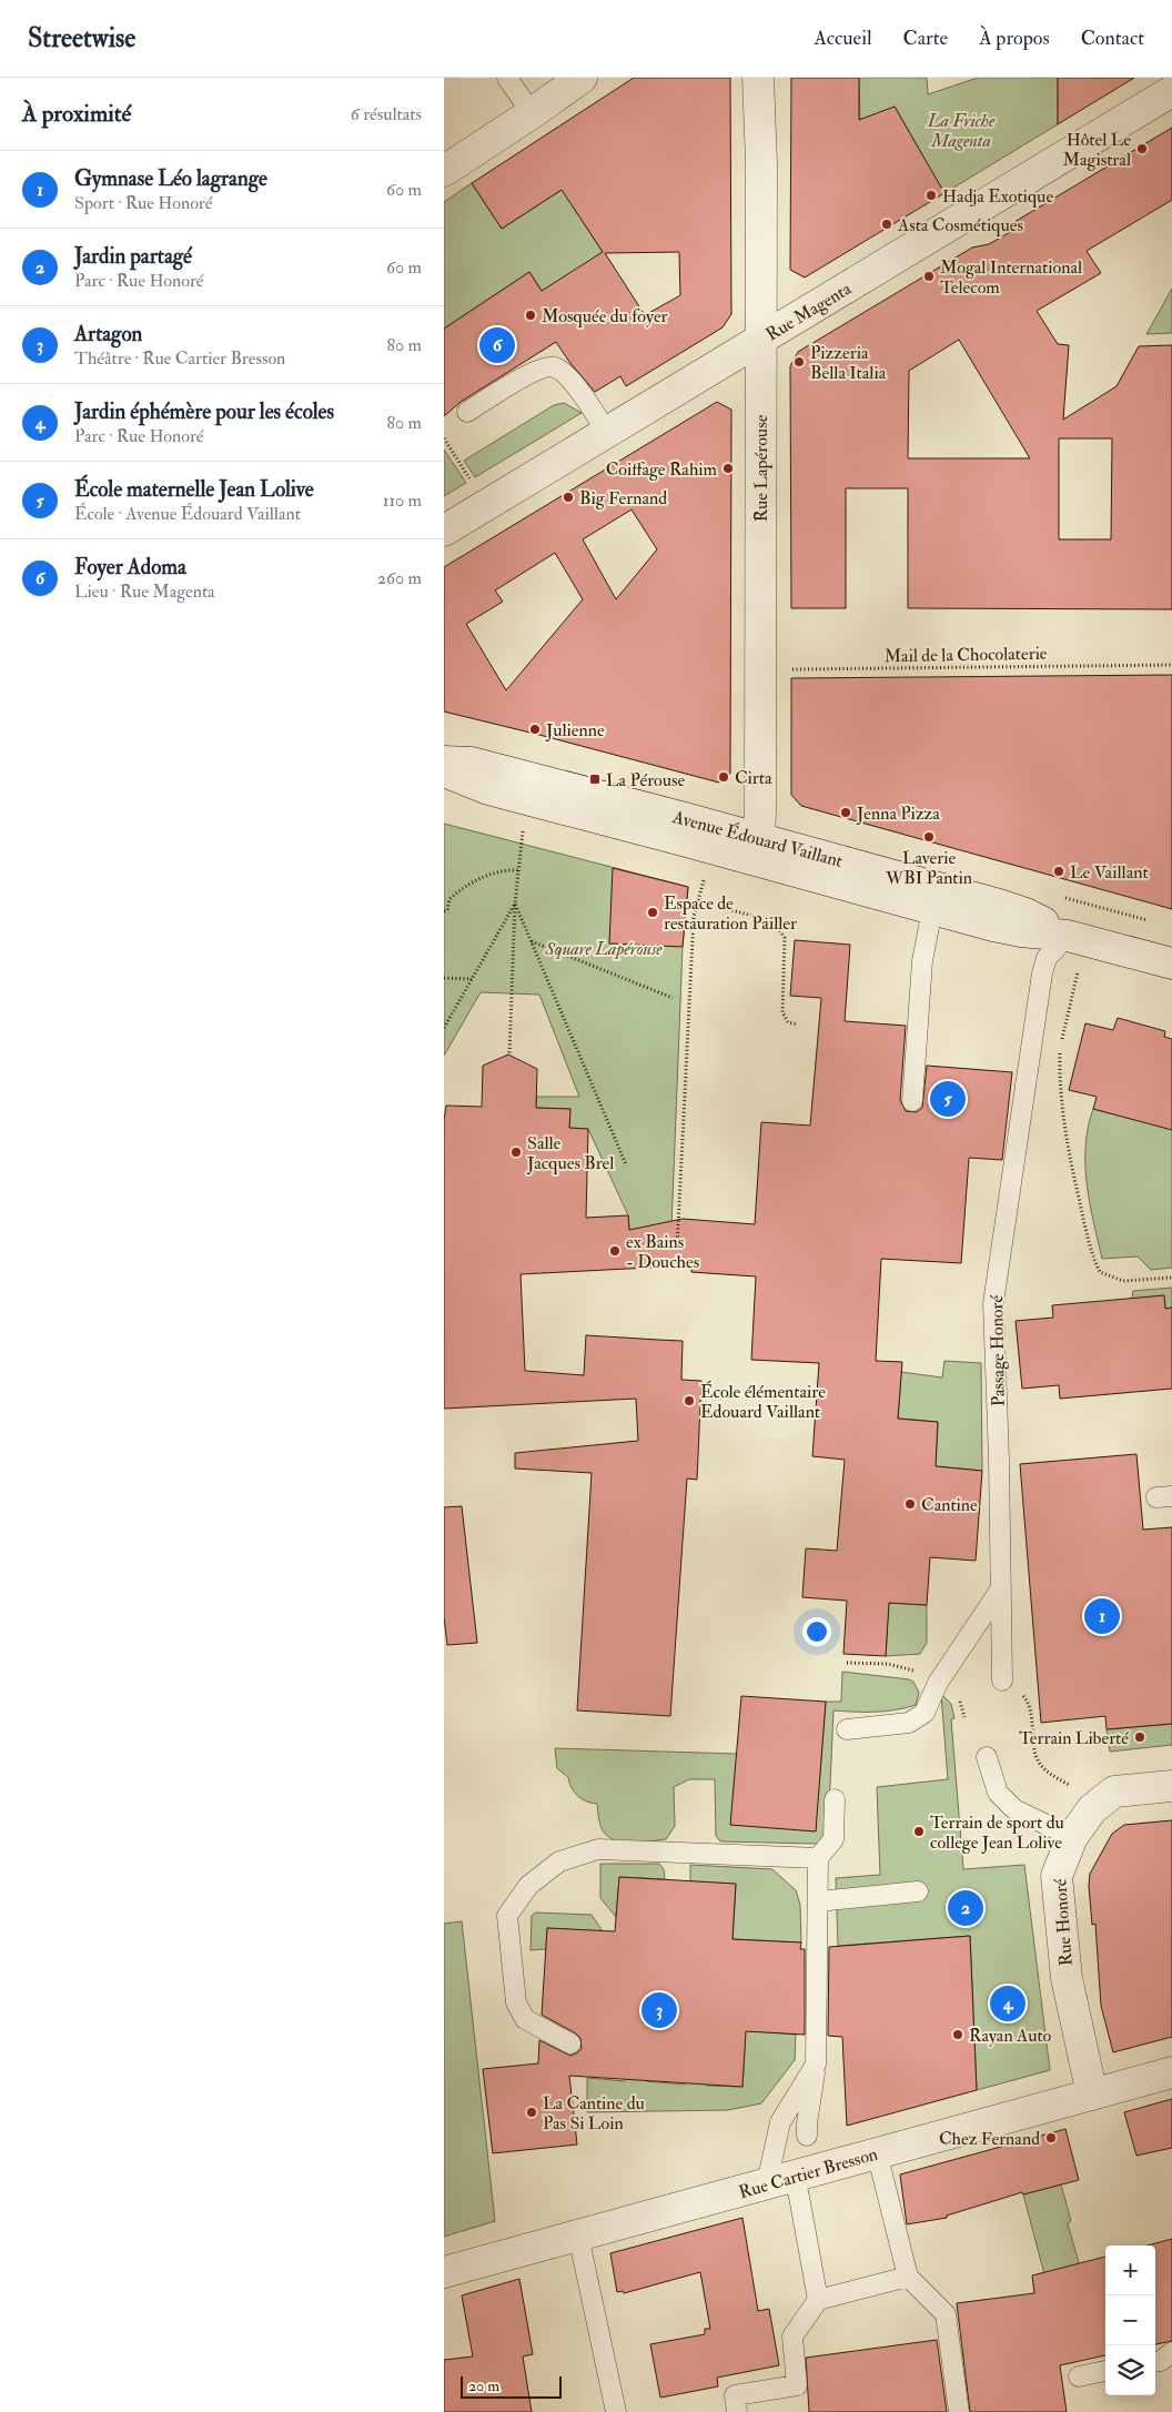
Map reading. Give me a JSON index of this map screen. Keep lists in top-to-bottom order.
{
  "streets": {
    "street": [
      "Rue Magenta",
      "Rue Lapérouse",
      "Avenue Édouard Vaillant",
      "Rue Honoré",
      "Rue Cartier Bresson"
    ],
    "lane": ["Passage Honoré"],
    "path": ["Mail de la Chocolaterie"]
  },
  "crossings": [
    ["Rue Magenta", "Rue Lapérouse"],
    ["Rue Lapérouse", "Mail de la Chocolaterie"],
    ["Rue Lapérouse", "Avenue Édouard Vaillant"],
    ["Avenue Édouard Vaillant", "Passage Honoré"],
    ["Rue Honoré", "Rue Cartier Bresson"]
  ],
  "parks": ["La Friche Magenta", "Square Lapérouse"],
  "places": {
    "other": [
      "Hôtel Le Magistral",
      "Hadja Exotique",
      "Asta Cosmétiques",
      "Mogal International Telecom",
      "Mosquée du foyer",
      "Pizzeria Bella Italia",
      "Coiffage Rahim",
      "Big Fernand",
      "Julienne",
      "Cirta",
      "Jenna Pizza",
      "Laverie WBI Pantin",
      "Le Vaillant",
      "Espace de restauration Pailler",
      "Salle Jacques Brel",
      "ex Bains - Douches",
      "École élémentaire Edouard Vaillant",
      "Cantine",
      "Terrain Liberté",
      "Terrain de sport du college Jean Lolive",
      "Rayan Auto",
      "La Cantine du Pas Si Loin",
      "Chez Fernand"
    ],
    "transit": ["La Pérouse"]
  },
  "scale_bar": "20 m",
  "page": {
    "header": "Streetwise",
    "nav": [
      "Accueil",
      "Carte",
      "À propos",
      "Contact"
    ],
    "heading": ["À proximité", "6 résultats"],
    "list": [
      {
        "mark": "1",
        "name": "Gymnase Léo lagrange",
        "note": "Sport · Rue Honoré",
        "value": "60 m"
      },
      {
        "mark": "2",
        "name": "Jardin partagé",
        "note": "Parc · Rue Honoré",
        "value": "60 m"
      },
      {
        "mark": "3",
        "name": "Artagon",
        "note": "Théâtre · Rue Cartier Bresson",
        "value": "80 m"
      },
      {
        "mark": "4",
        "name": "Jardin éphémère pour les écoles",
        "note": "Parc · Rue Honoré",
        "value": "80 m"
      },
      {
        "mark": "5",
        "name": "École maternelle Jean Lolive",
        "note": "École · Avenue Édouard Vaillant",
        "value": "110 m"
      },
      {
        "mark": "6",
        "name": "Foyer Adoma",
        "note": "Lieu · Rue Magenta",
        "value": "260 m"
      }
    ],
    "pins": [
      "6",
      "5",
      "1",
      "2",
      "4",
      "3"
    ],
    "map_buttons": ["+", "−"],
    "scale": "20 m"
  }
}
